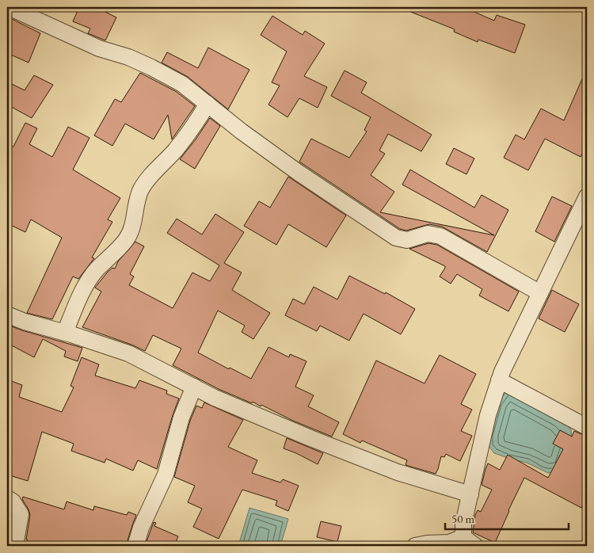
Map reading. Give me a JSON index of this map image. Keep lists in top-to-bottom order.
{
  "scale_bar": "50 m"
}
